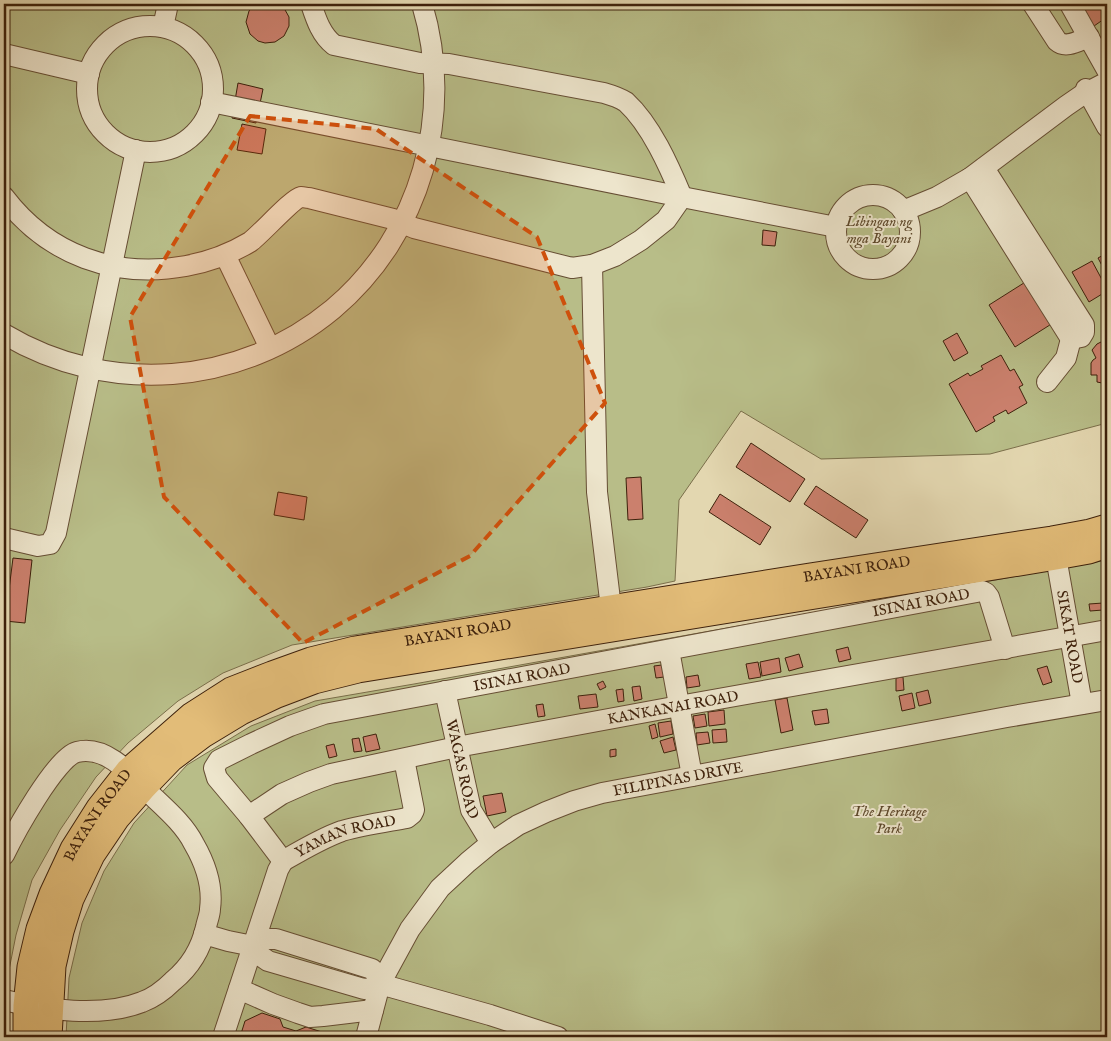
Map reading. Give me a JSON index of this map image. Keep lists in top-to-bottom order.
{
  "streets": {
    "main road": ["BAYANI ROAD"],
    "street": [
      "ISINAI ROAD",
      "SIKAT ROAD",
      "KANKANAI ROAD",
      "WAGAS ROAD",
      "FILIPINAS DRIVE",
      "YAMAN ROAD"
    ]
  },
  "crossings": [
    ["BAYANI ROAD", "SIKAT ROAD"],
    ["ISINAI ROAD", "KANKANAI ROAD"],
    ["ISINAI ROAD", "WAGAS ROAD"],
    ["ISINAI ROAD", "YAMAN ROAD"],
    ["SIKAT ROAD", "KANKANAI ROAD"],
    ["SIKAT ROAD", "FILIPINAS DRIVE"],
    ["KANKANAI ROAD", "WAGAS ROAD"],
    ["KANKANAI ROAD", "YAMAN ROAD"],
    ["WAGAS ROAD", "FILIPINAS DRIVE"]
  ],
  "parks": ["Libingan ng mga Bayani", "The Heritage Park"]
}
